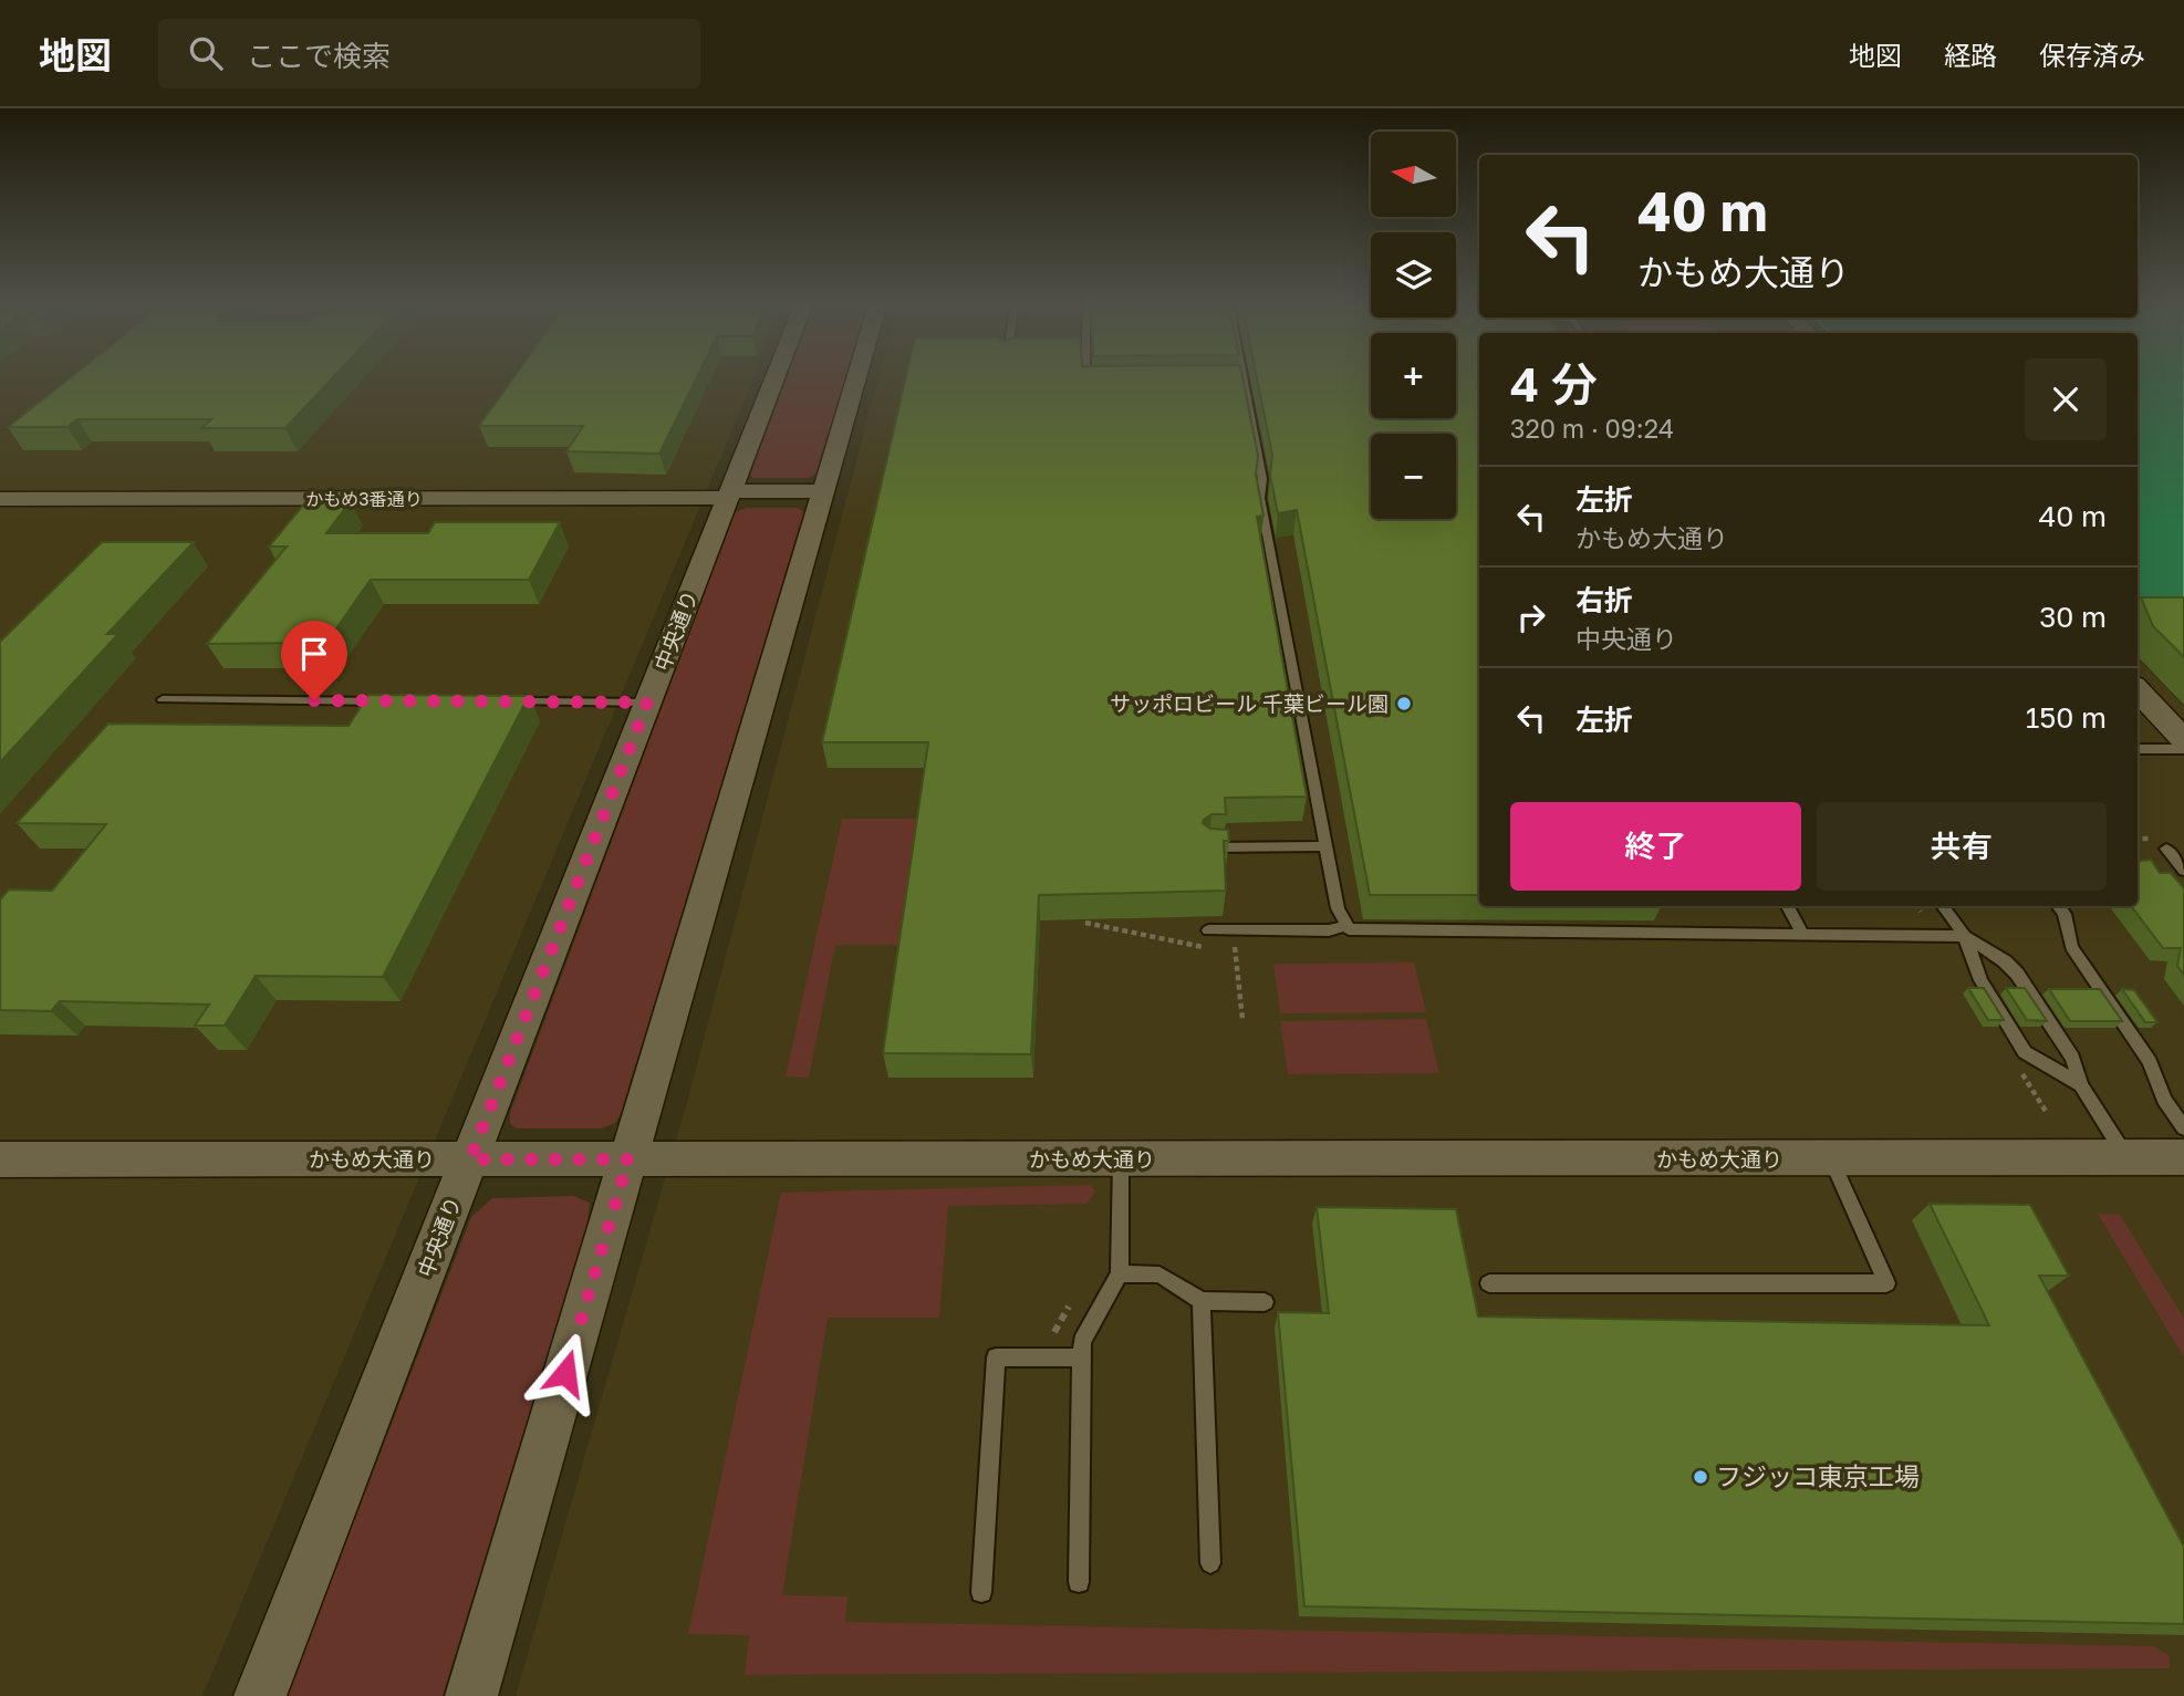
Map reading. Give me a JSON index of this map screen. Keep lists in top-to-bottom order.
{
  "streets": {
    "street": ["かもめ3番通り", "中央通り", "かもめ大通り"]
  },
  "crossings": [
    ["かもめ3番通り", "中央通り"],
    ["中央通り", "かもめ大通り"]
  ],
  "places": ["サッポロビール 千葉ビール園", "フジッコ東京工場"],
  "north": "left",
  "page": {
    "header": "地図",
    "search": "ここで検索",
    "nav": ["地図", "経路", "保存済み"],
    "map_buttons": ["+", "−"],
    "turn": ["40 m", "かもめ大通り"],
    "heading": ["4 分", "320 m · 09:24"],
    "list": [
      {
        "name": "左折",
        "note": "かもめ大通り",
        "value": "40 m"
      },
      {
        "name": "右折",
        "note": "中央通り",
        "value": "30 m"
      },
      {
        "name": "左折",
        "value": "150 m"
      }
    ],
    "buttons": ["終了", "共有"]
  }
}
